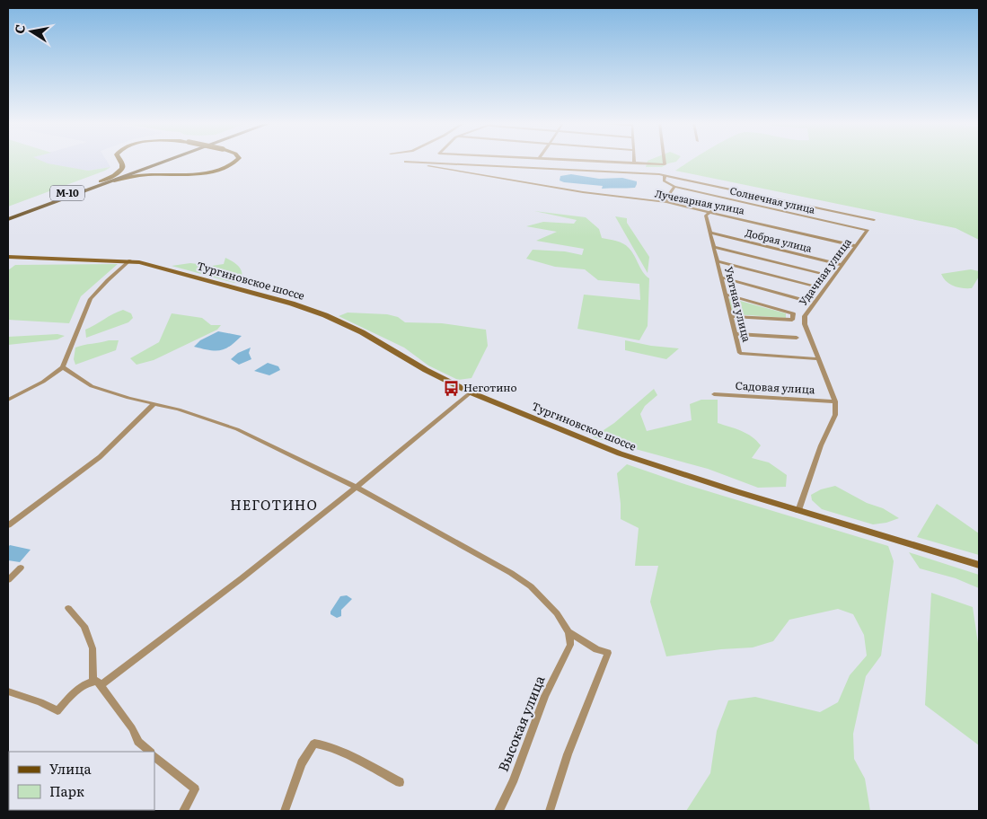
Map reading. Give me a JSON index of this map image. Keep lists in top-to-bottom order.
{
  "streets": {
    "highway": ["М-10"],
    "main road": ["Тургиновское шоссе"],
    "street": [
      "Солнечная улица",
      "Лучезарная улица",
      "Добрая улица",
      "Удачная улица",
      "Уютная улица",
      "Садовая улица",
      "Высокая улица"
    ]
  },
  "crossings": [
    ["Солнечная улица", "Удачная улица"],
    ["Лучезарная улица", "Удачная улица"],
    ["Лучезарная улица", "Уютная улица"],
    ["Добрая улица", "Удачная улица"],
    ["Добрая улица", "Уютная улица"],
    ["Удачная улица", "Уютная улица"],
    ["Удачная улица", "Садовая улица"]
  ],
  "districts": ["НЕГОТИНО"],
  "places": {
    "bus stop": ["Неготино"]
  },
  "legend": ["Улица", "Парк"],
  "north": "left"
}
